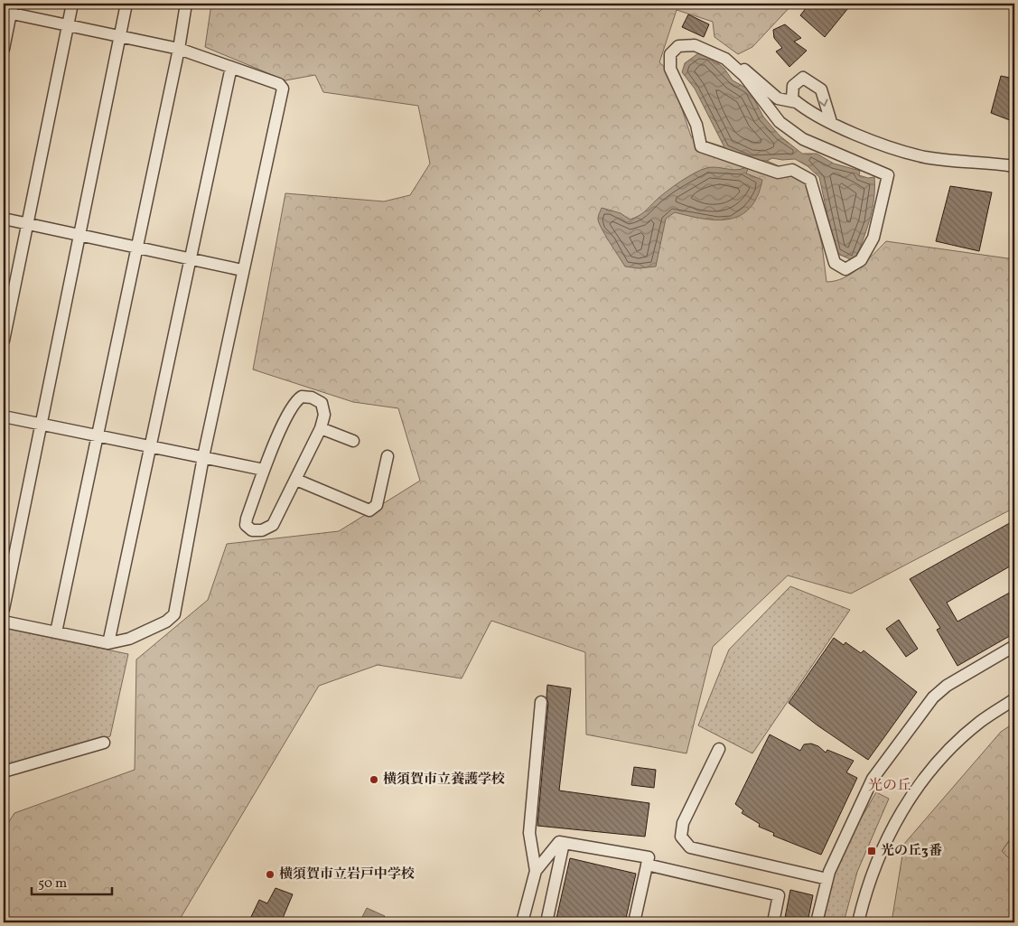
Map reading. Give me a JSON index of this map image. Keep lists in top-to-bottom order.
{
  "districts": ["光の丘"],
  "places": {
    "other": ["横須賀市立養護学校", "横須賀市立岩戸中学校"],
    "transit": ["光の丘3番"]
  },
  "scale_bar": "50 m"
}
